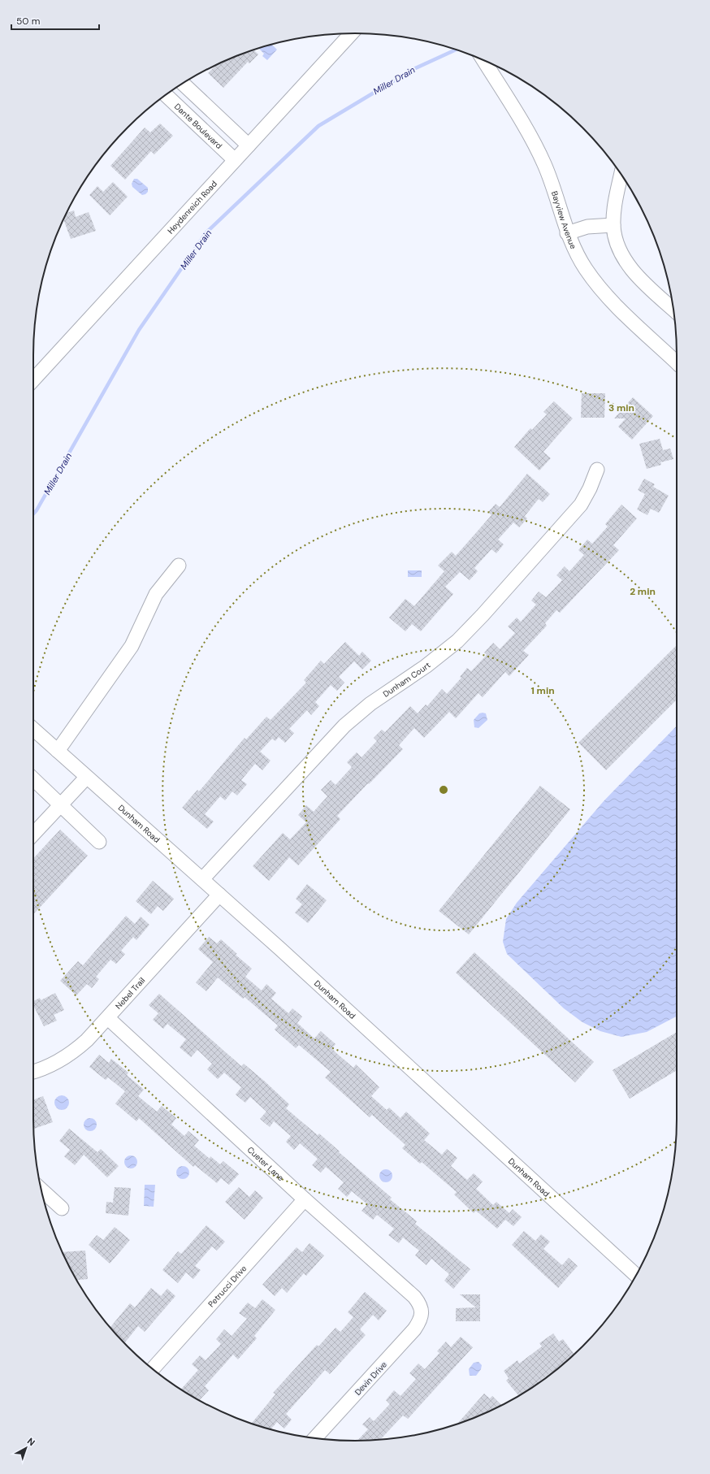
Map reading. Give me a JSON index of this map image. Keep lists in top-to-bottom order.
{
  "streets": {
    "street": [
      "Dante Boulevard",
      "Heydenreich Road",
      "Bayview Avenue",
      "Dunham Court",
      "Dunham Road",
      "Nebel Trail",
      "Cueter Lane",
      "Petrucci Drive",
      "Devin Drive"
    ]
  },
  "crossings": [
    ["Dante Boulevard", "Heydenreich Road"],
    ["Dunham Court", "Dunham Road"],
    ["Dunham Road", "Nebel Trail"],
    ["Nebel Trail", "Cueter Lane"],
    ["Cueter Lane", "Petrucci Drive"],
    ["Cueter Lane", "Devin Drive"]
  ],
  "water": ["Miller Drain"],
  "scale_bar": "50 m",
  "north": "top right",
  "rings": ["3 min", "2 min", "1 min"]
}
